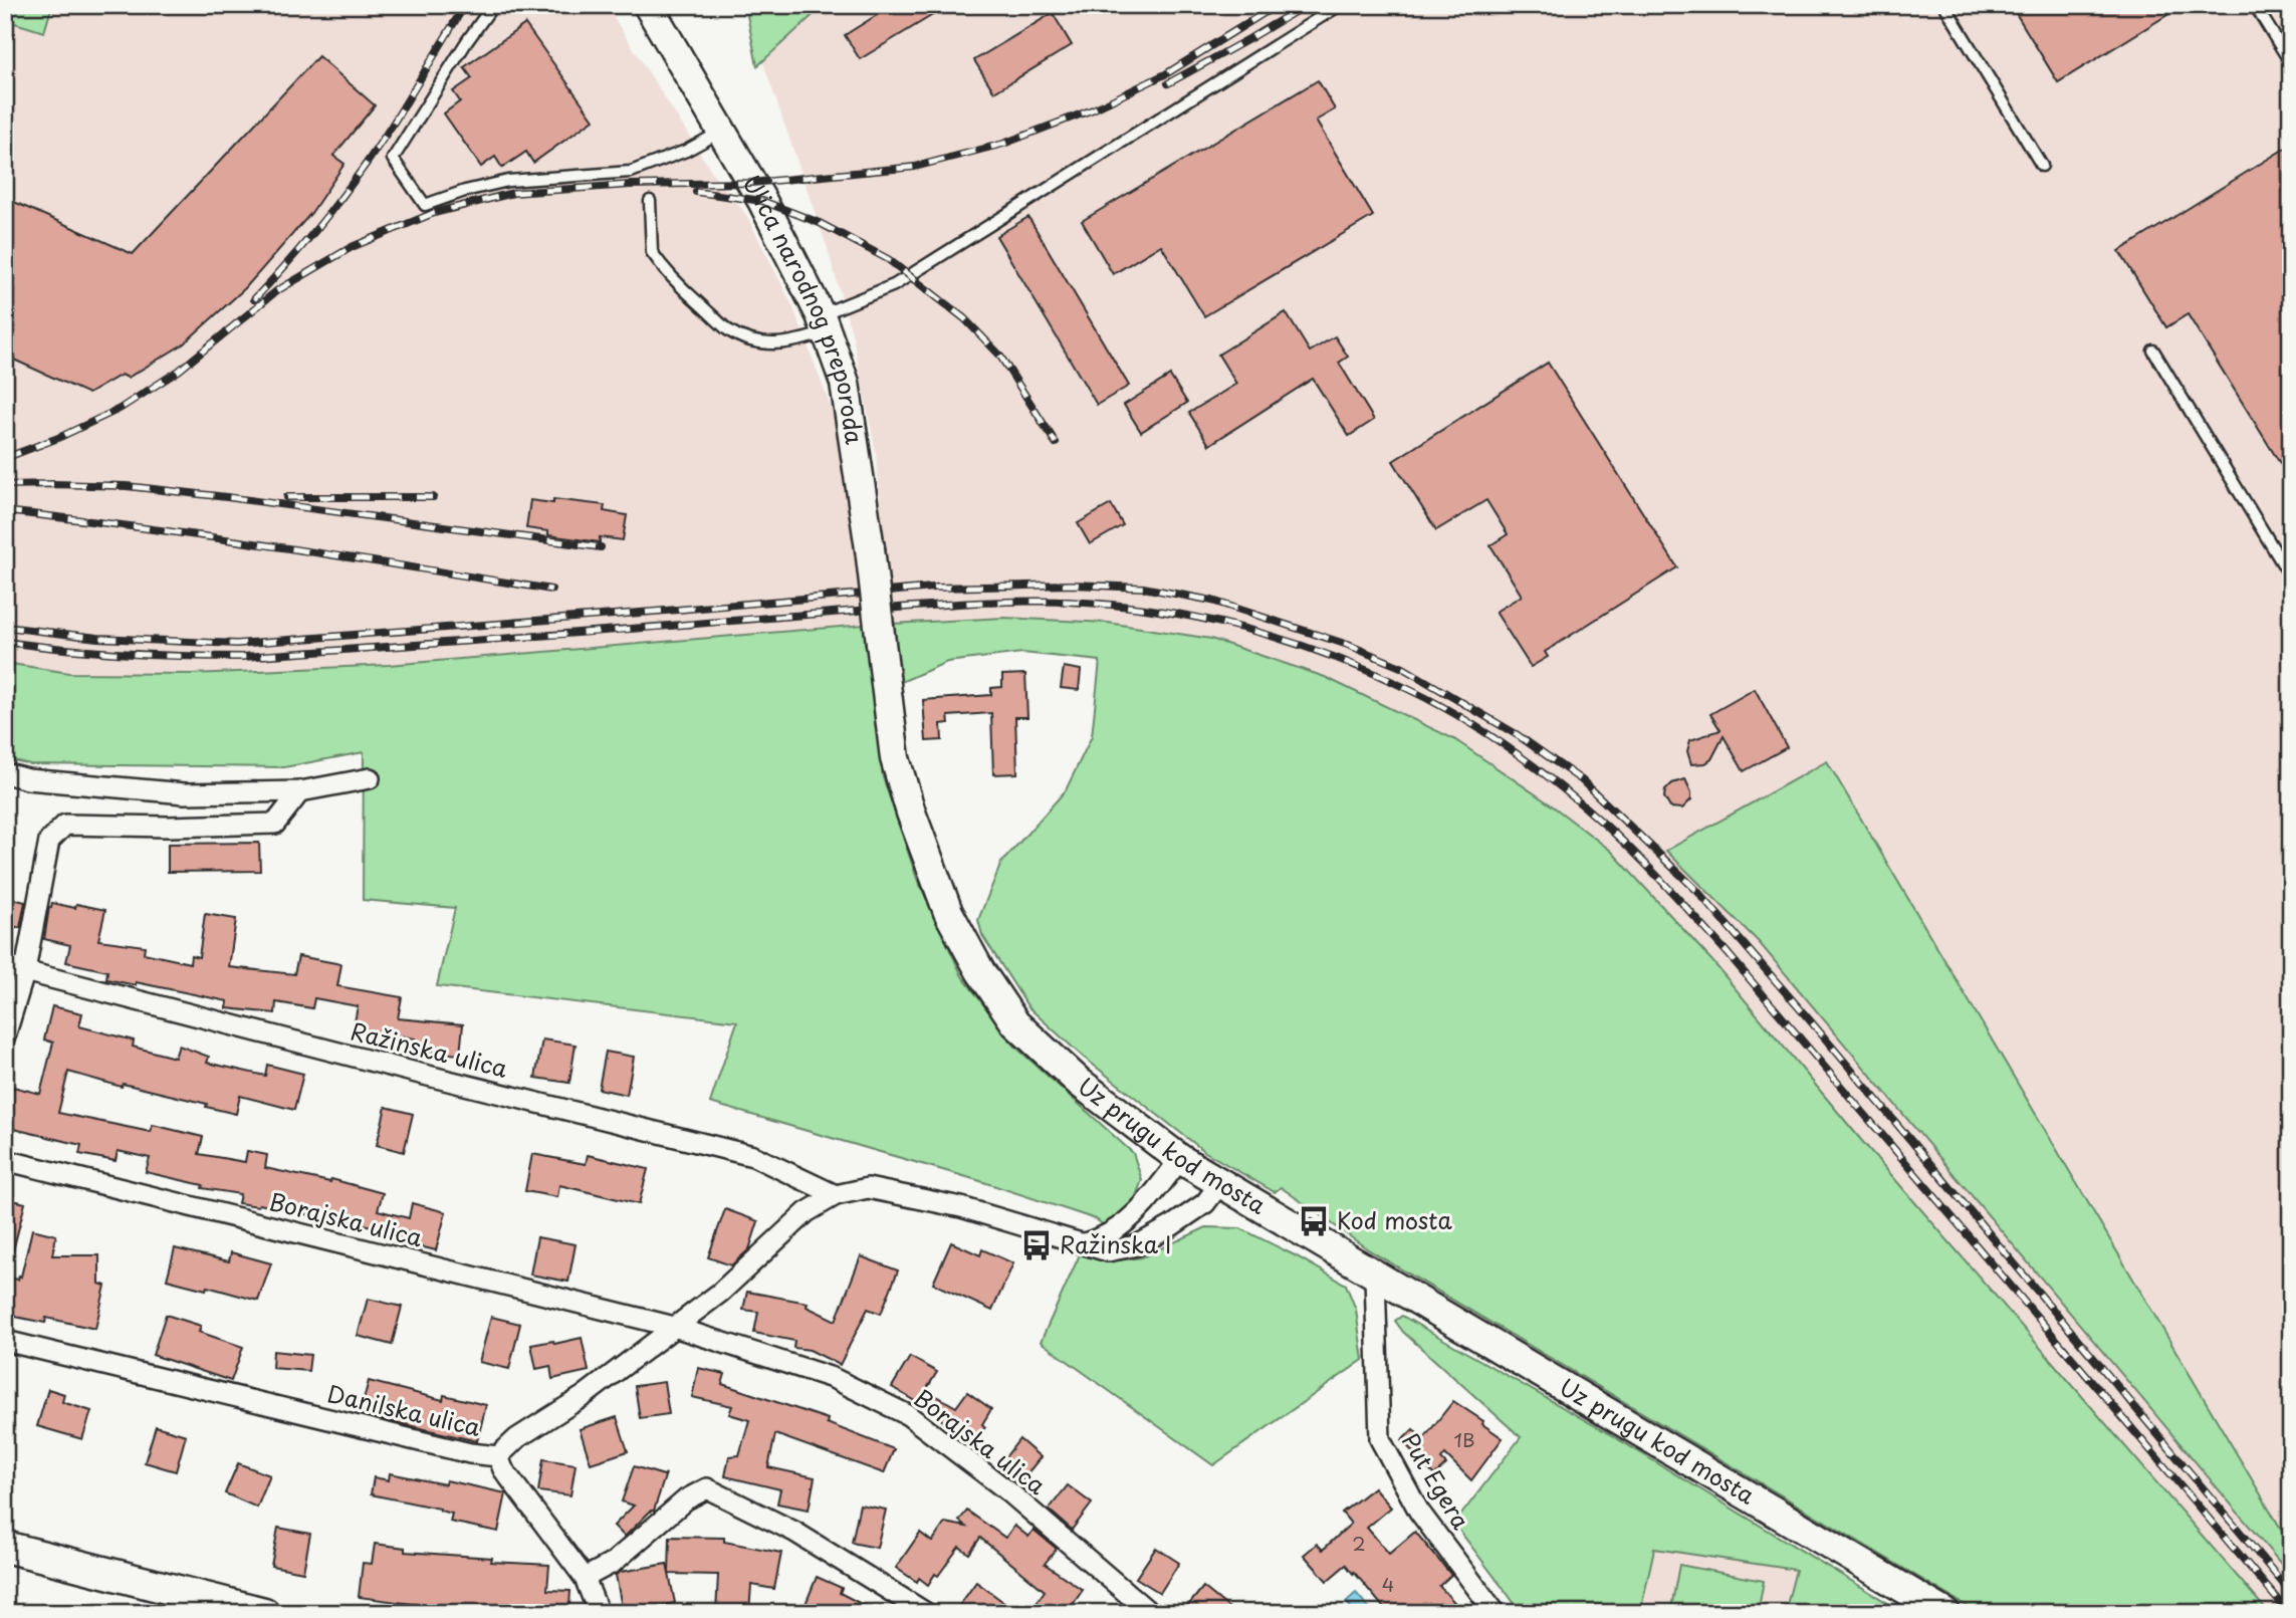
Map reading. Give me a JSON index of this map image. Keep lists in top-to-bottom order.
{
  "streets": {
    "street": [
      "Ulica narodnog preporoda",
      "Ražinska ulica",
      "Uz prugu kod mosta",
      "Borajska ulica",
      "Danilska ulica",
      "Put Egera"
    ]
  },
  "crossings": [
    ["Ulica narodnog preporoda", "Uz prugu kod mosta"],
    ["Uz prugu kod mosta", "Put Egera"]
  ],
  "places": {
    "bus stop": ["Kod mosta", "Ražinska I"]
  },
  "house_numbers": ["1B", "2", "4"]
}
